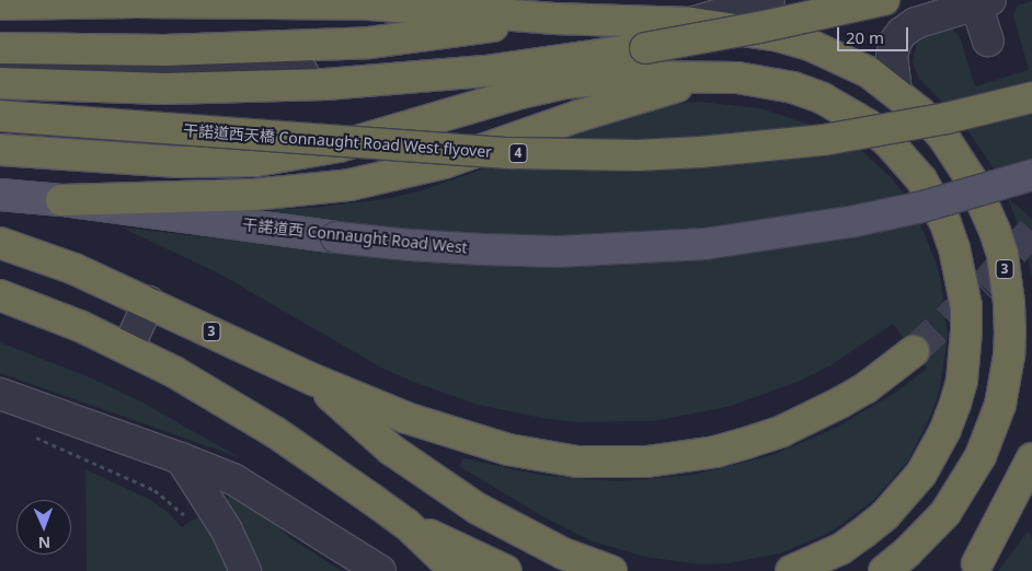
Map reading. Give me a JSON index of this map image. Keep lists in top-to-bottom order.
{
  "streets": {
    "highway": ["干諾道西天橋 Connaught Road West flyover", "4", "3"],
    "main road": ["干諾道西 Connaught Road West"]
  },
  "scale_bar": "20 m",
  "north": "bottom"
}
